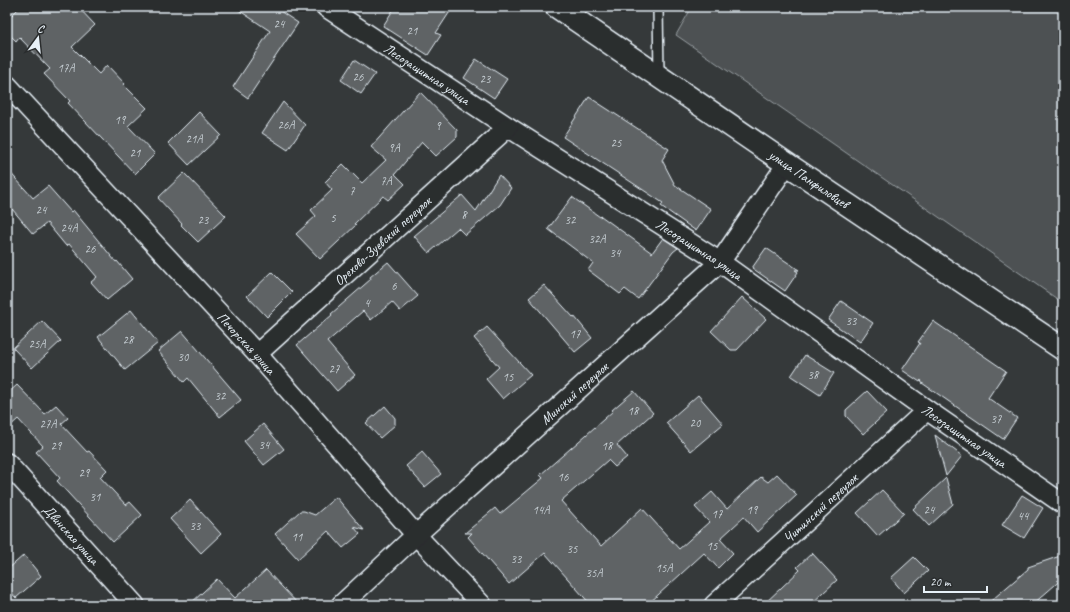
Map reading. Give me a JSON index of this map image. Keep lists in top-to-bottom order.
{
  "streets": {
    "main road": ["улица Панфиловцев"],
    "street": [
      "Лесозащитная улица",
      "Орехово-Зуевский переулок",
      "Печорская улица",
      "Минский переулок",
      "Читинский переулок",
      "Двинская улица"
    ]
  },
  "crossings": [
    ["Лесозащитная улица", "Орехово-Зуевский переулок"],
    ["Лесозащитная улица", "Минский переулок"],
    ["Лесозащитная улица", "Читинский переулок"],
    ["улица Панфиловцев", "Минский переулок"],
    ["Орехово-Зуевский переулок", "Печорская улица"],
    ["Печорская улица", "Минский переулок"]
  ],
  "house_numbers": [
    "24",
    "21",
    "17А",
    "26",
    "23",
    "19",
    "26А",
    "9",
    "21А",
    "25",
    "9А",
    "21",
    "7А",
    "7",
    "24",
    "8",
    "5",
    "23",
    "32",
    "24А",
    "32А",
    "26",
    "34",
    "6",
    "4",
    "33",
    "17",
    "28",
    "25А",
    "30",
    "27",
    "38",
    "15",
    "32",
    "18",
    "37",
    "20",
    "27А",
    "34",
    "29",
    "18",
    "29",
    "16",
    "31",
    "14А",
    "19",
    "24",
    "17",
    "44",
    "33",
    "11",
    "15",
    "35",
    "33",
    "15А",
    "35А"
  ],
  "scale_bar": "20 m",
  "north": "top"
}
